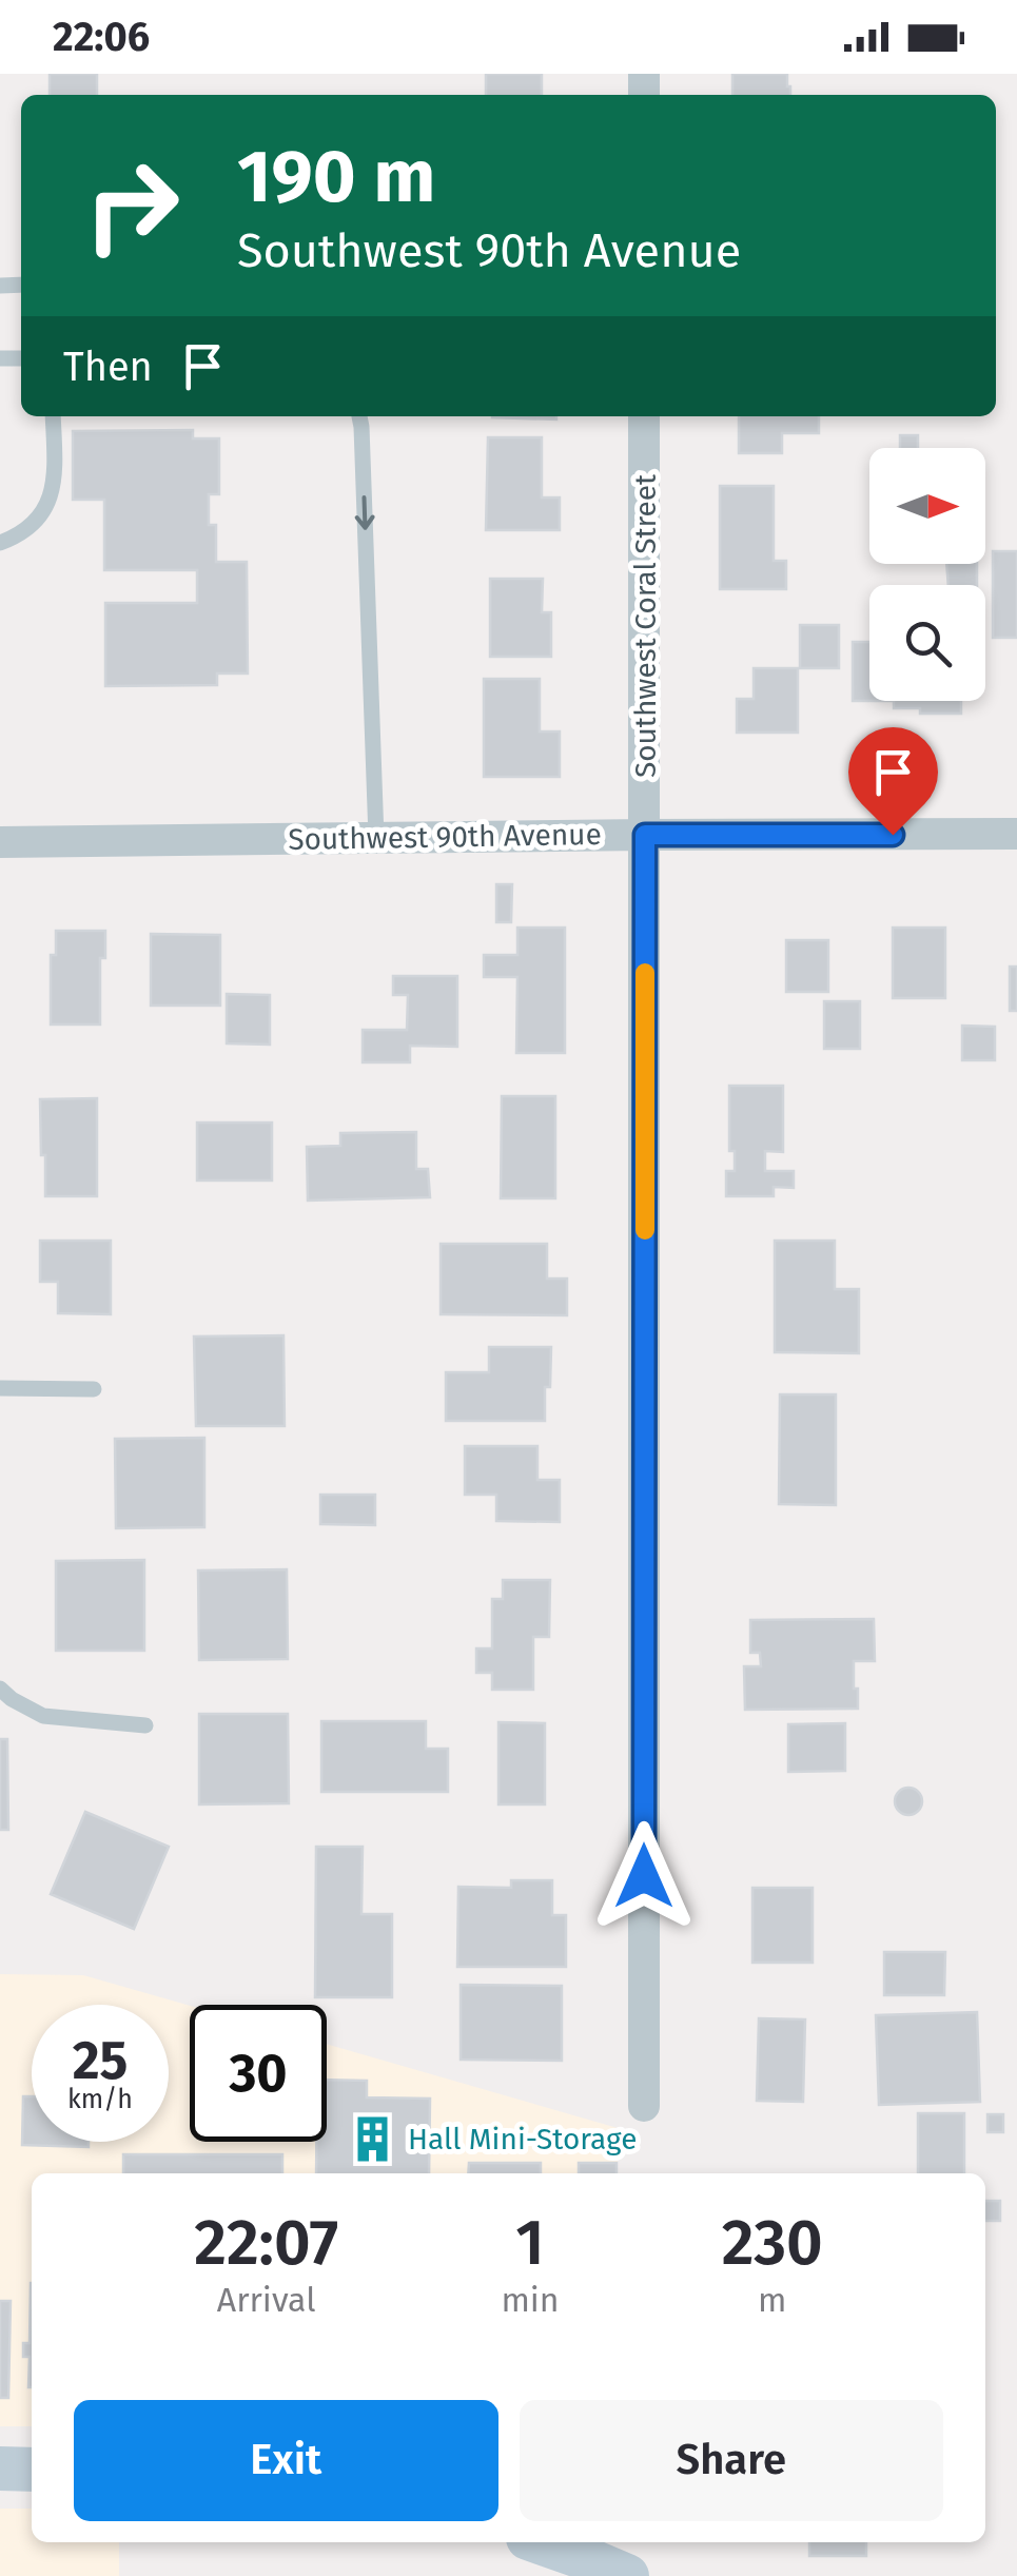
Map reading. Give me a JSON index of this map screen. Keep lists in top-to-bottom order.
{
  "streets": {
    "street": ["Southwest Coral Street", "Southwest 90th Avenue"]
  },
  "crossings": [
    ["Southwest Coral Street", "Southwest 90th Avenue"]
  ],
  "places": {
    "building": ["Hall Mini-Storage"]
  },
  "north": "right",
  "page": {
    "status": "22:06",
    "turn": ["190 m", "Southwest 90th Avenue"],
    "then": "Then",
    "speed": "25 km/h",
    "limit": "30",
    "eta": [
      "22:07",
      "Arrival",
      "1",
      "min",
      "230",
      "m"
    ],
    "buttons": ["Exit", "Share"]
  }
}
